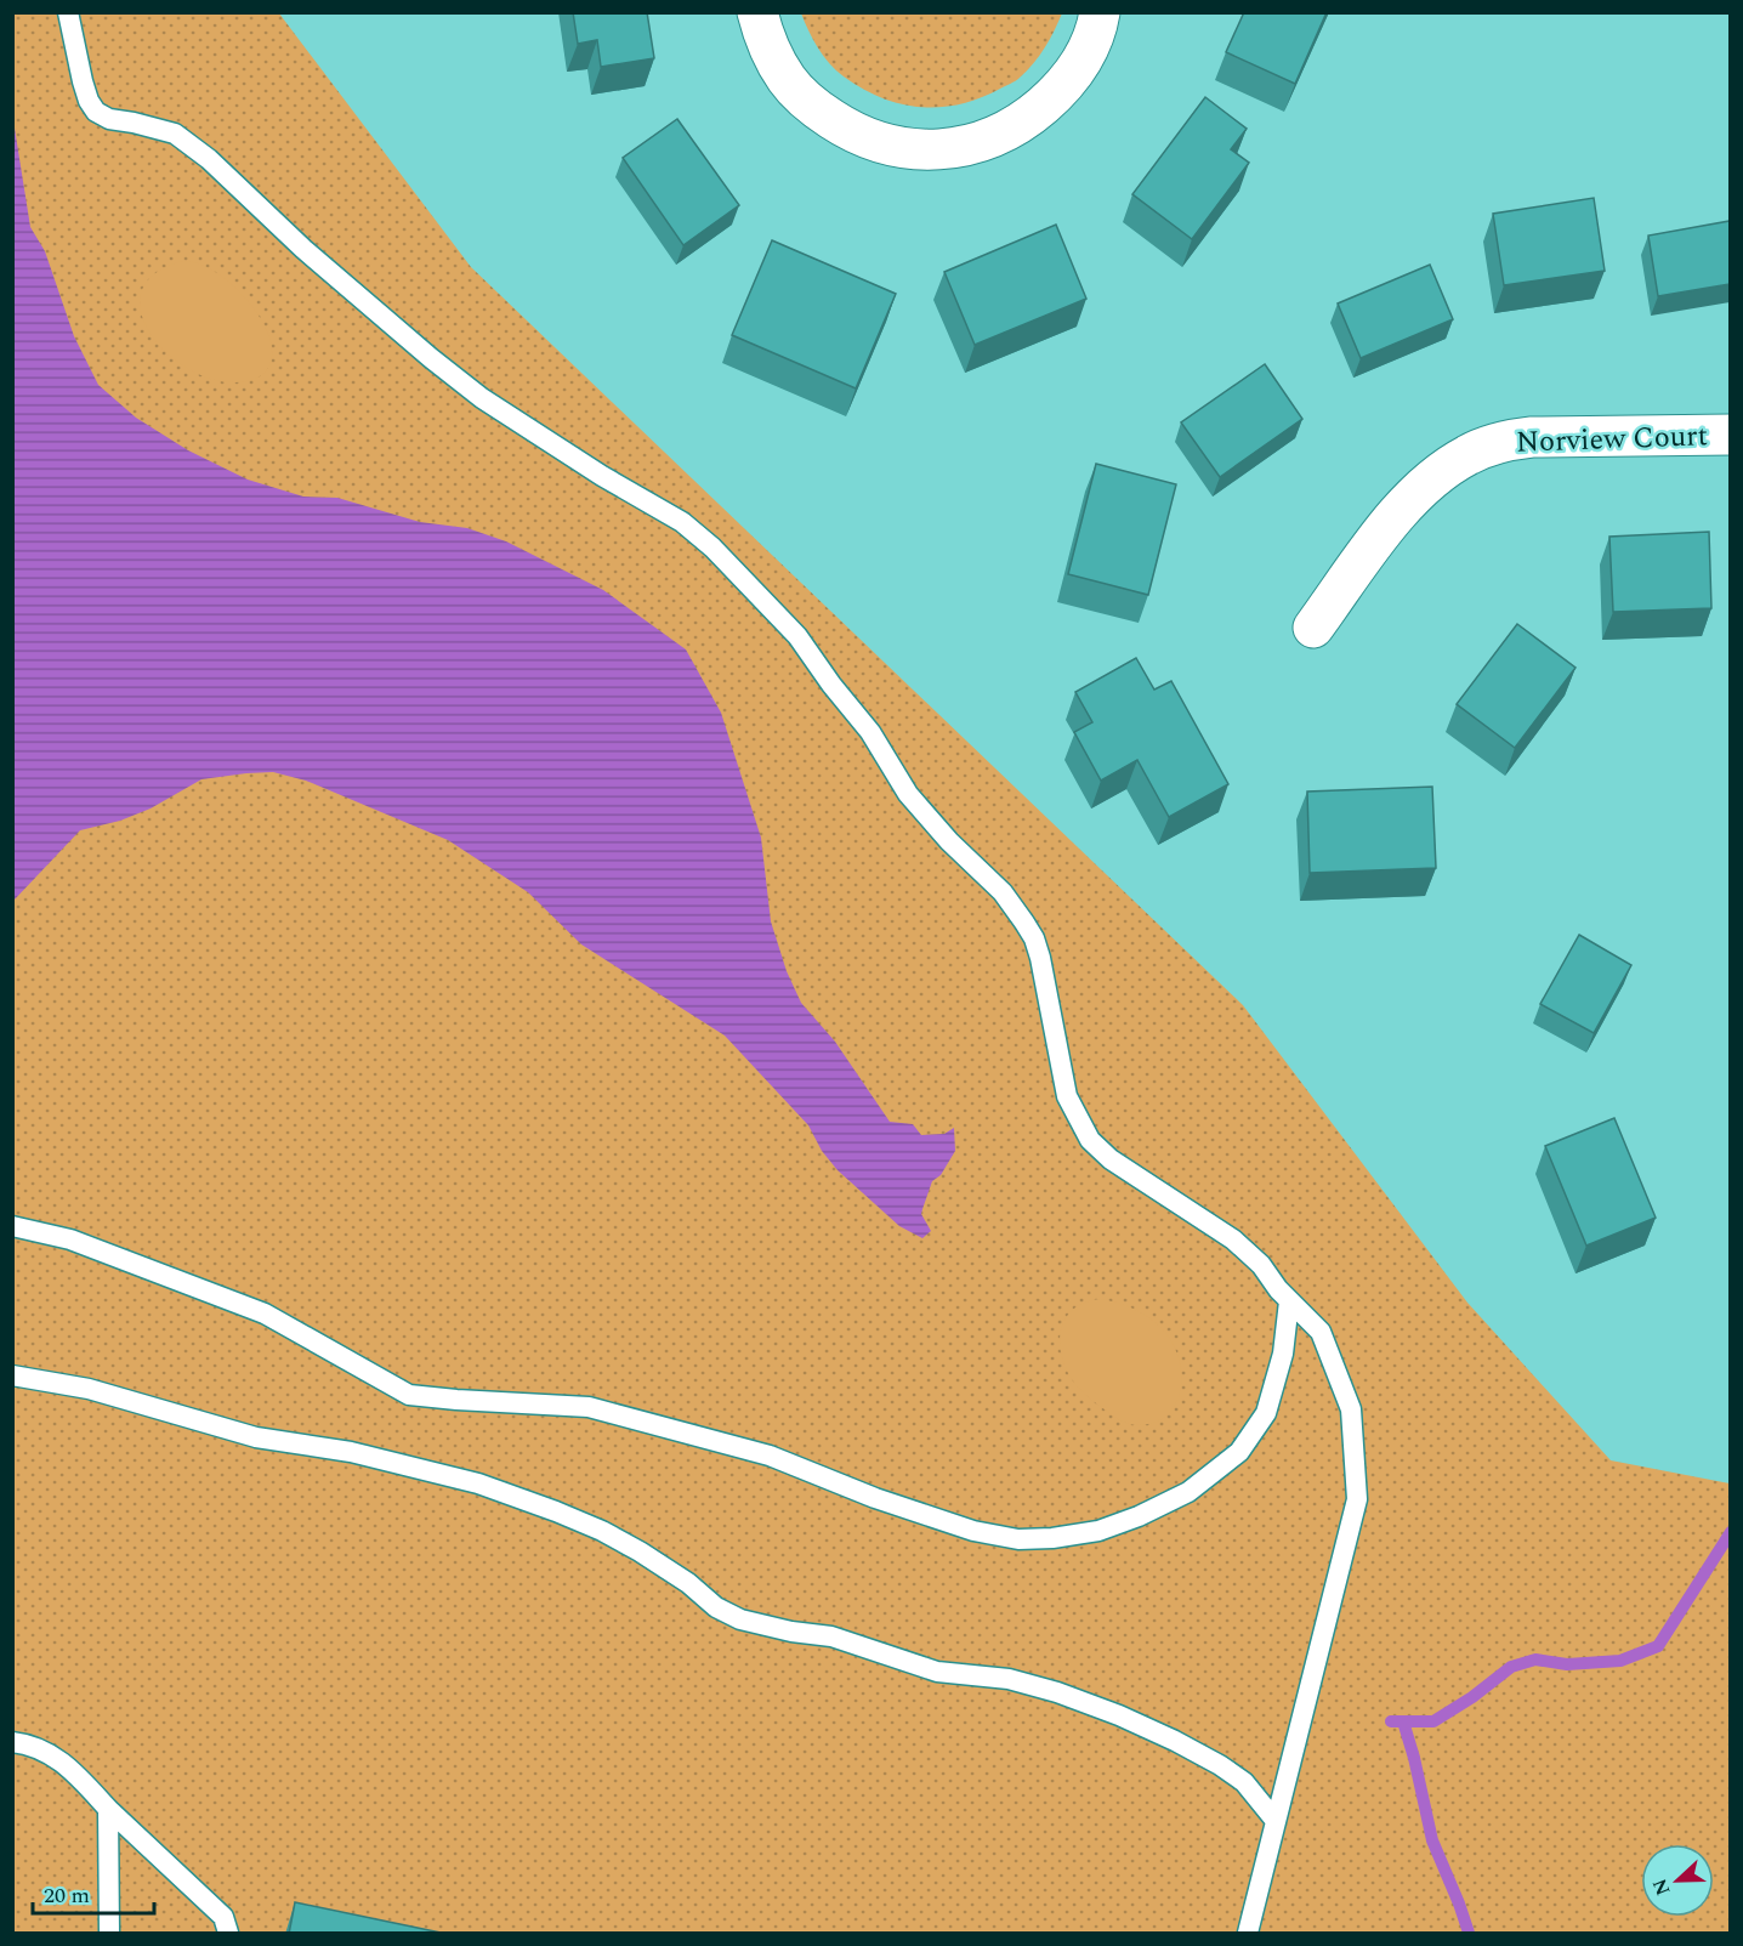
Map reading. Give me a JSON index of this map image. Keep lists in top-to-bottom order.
{
  "streets": {
    "street": ["Norview Court"]
  },
  "scale_bar": "20 m",
  "north": "left"
}
